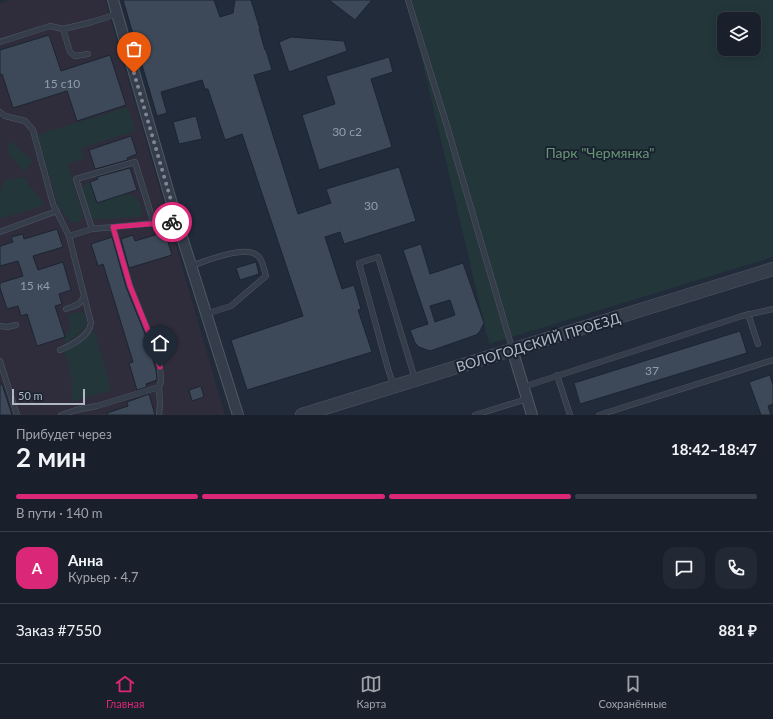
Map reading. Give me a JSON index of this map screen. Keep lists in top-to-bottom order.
{
  "streets": {
    "street": ["ВОЛОГОДСКИЙ ПРОЕЗД"]
  },
  "parks": ["Парк \"Чермянка\""],
  "house_numbers": [
    "15 с10",
    "30 с2",
    "30",
    "15 к4",
    "37"
  ],
  "scale_bar": "50 m",
  "page": {
    "scale": "50 m",
    "heading": ["2 мин", "Прибудет через", "18:42–18:47"],
    "panel": [
      "Анна",
      "Курьер · 4.7",
      "Заказ #7550",
      "881 ₽"
    ],
    "bar": "В пути · 140 m",
    "round": "А",
    "tabs": ["Главная", "Карта", "Сохранённые"]
  }
}
